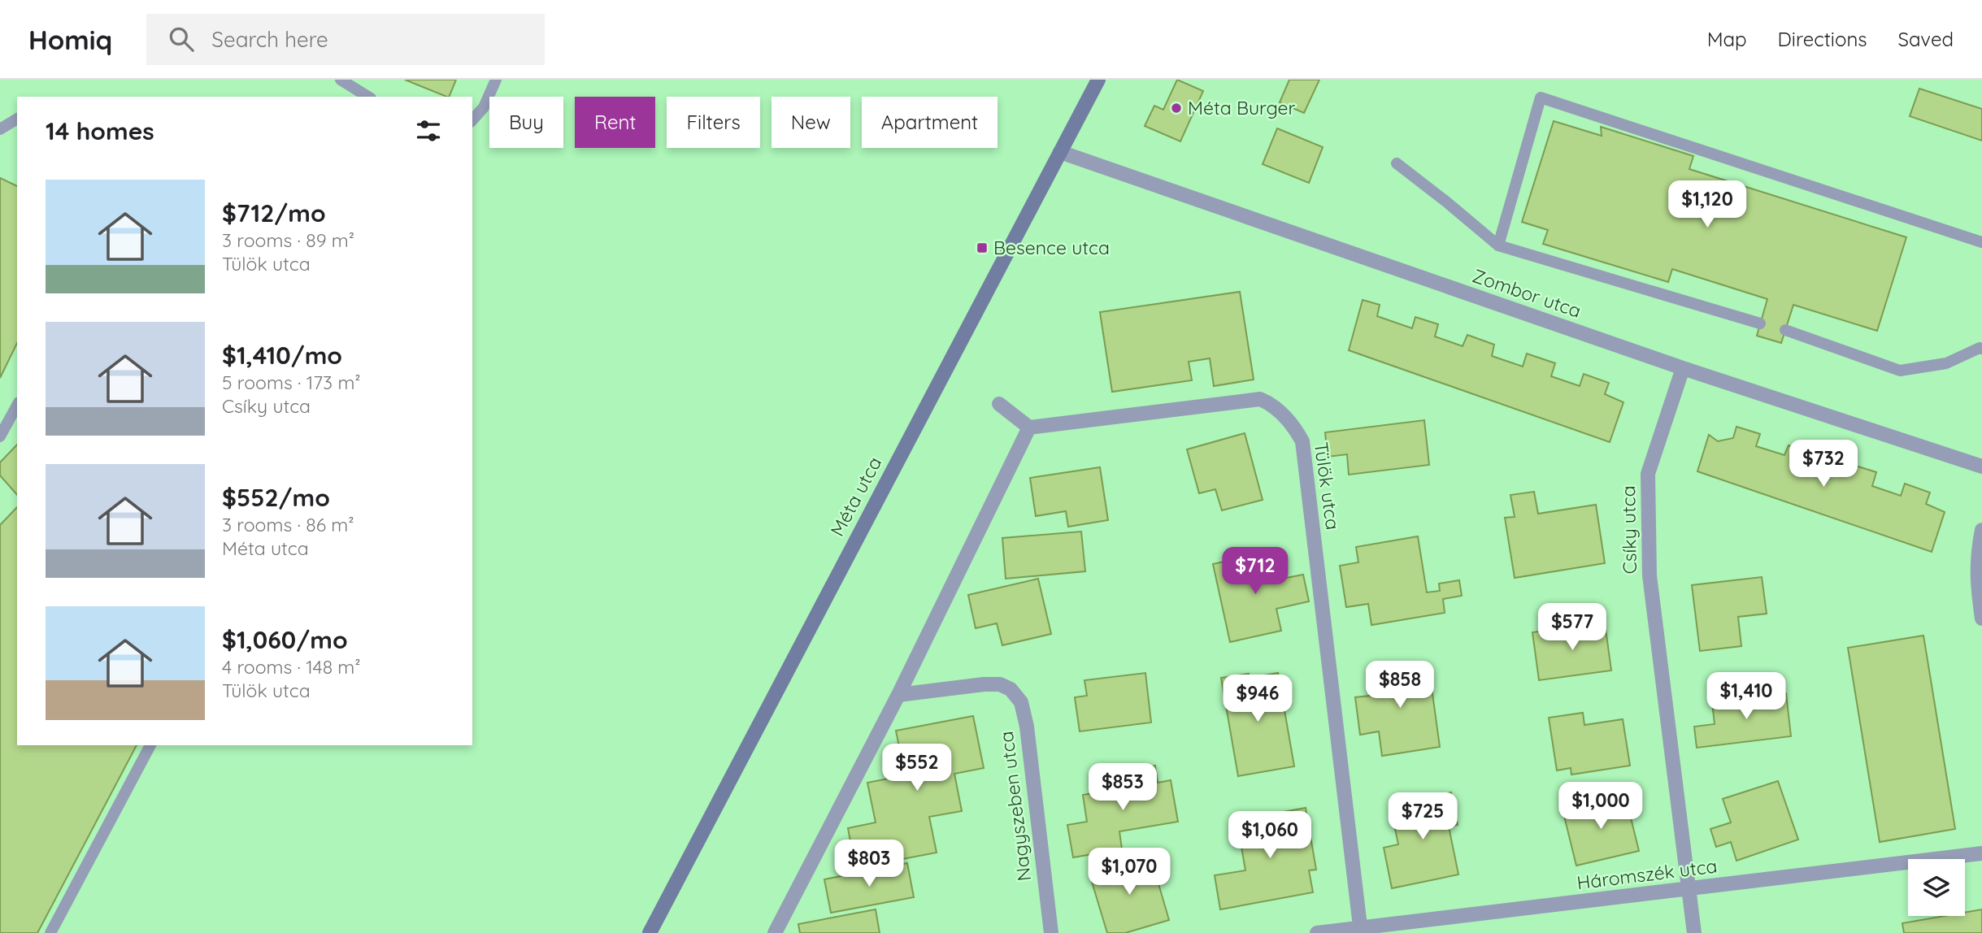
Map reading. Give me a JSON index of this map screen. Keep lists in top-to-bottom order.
{
  "streets": {
    "main road": ["Méta utca"],
    "street": [
      "Zombor utca",
      "Tülök utca",
      "Csíky utca",
      "Nagyszeben utca",
      "Háromszék utca"
    ]
  },
  "crossings": [
    ["Zombor utca", "Méta utca"],
    ["Zombor utca", "Csíky utca"],
    ["Tülök utca", "Háromszék utca"],
    ["Csíky utca", "Háromszék utca"]
  ],
  "places": {
    "other": ["Méta Burger"],
    "transit": ["Besence utca"]
  },
  "page": {
    "header": "Homiq",
    "search": "Search here",
    "nav": ["Map", "Directions", "Saved"],
    "chip": [
      "Buy",
      "Rent",
      "Filters",
      "New",
      "Apartment"
    ],
    "heading": "14 homes",
    "list": [
      {
        "name": "$712/mo",
        "note": "3 rooms · 89 m² · Tülök utca"
      },
      {
        "name": "$1,410/mo",
        "note": "5 rooms · 173 m² · Csíky utca"
      },
      {
        "name": "$552/mo",
        "note": "3 rooms · 86 m² · Méta utca"
      },
      {
        "name": "$1,060/mo",
        "note": "4 rooms · 148 m² · Tülök utca"
      }
    ],
    "price": [
      "$1,120",
      "$732",
      "$712",
      "$577",
      "$858",
      "$1,410",
      "$946",
      "$552",
      "$853",
      "$1,000",
      "$725",
      "$1,060",
      "$803",
      "$1,070"
    ]
  }
}
